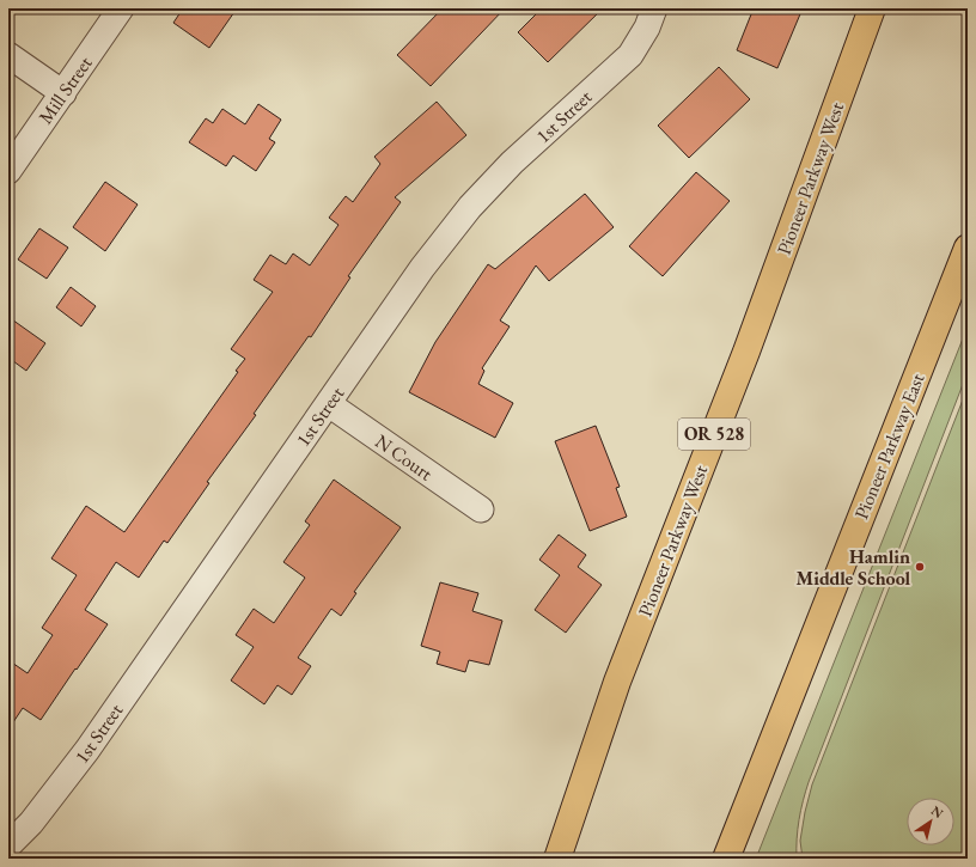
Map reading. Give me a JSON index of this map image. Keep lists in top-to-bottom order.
{
  "streets": {
    "main road": ["Pioneer Parkway West", "OR 528", "Pioneer Parkway East"],
    "street": ["Mill Street", "1st Street", "N Court"]
  },
  "crossings": [
    ["1st Street", "N Court"]
  ],
  "places": ["Hamlin Middle School"],
  "north": "top right"
}
